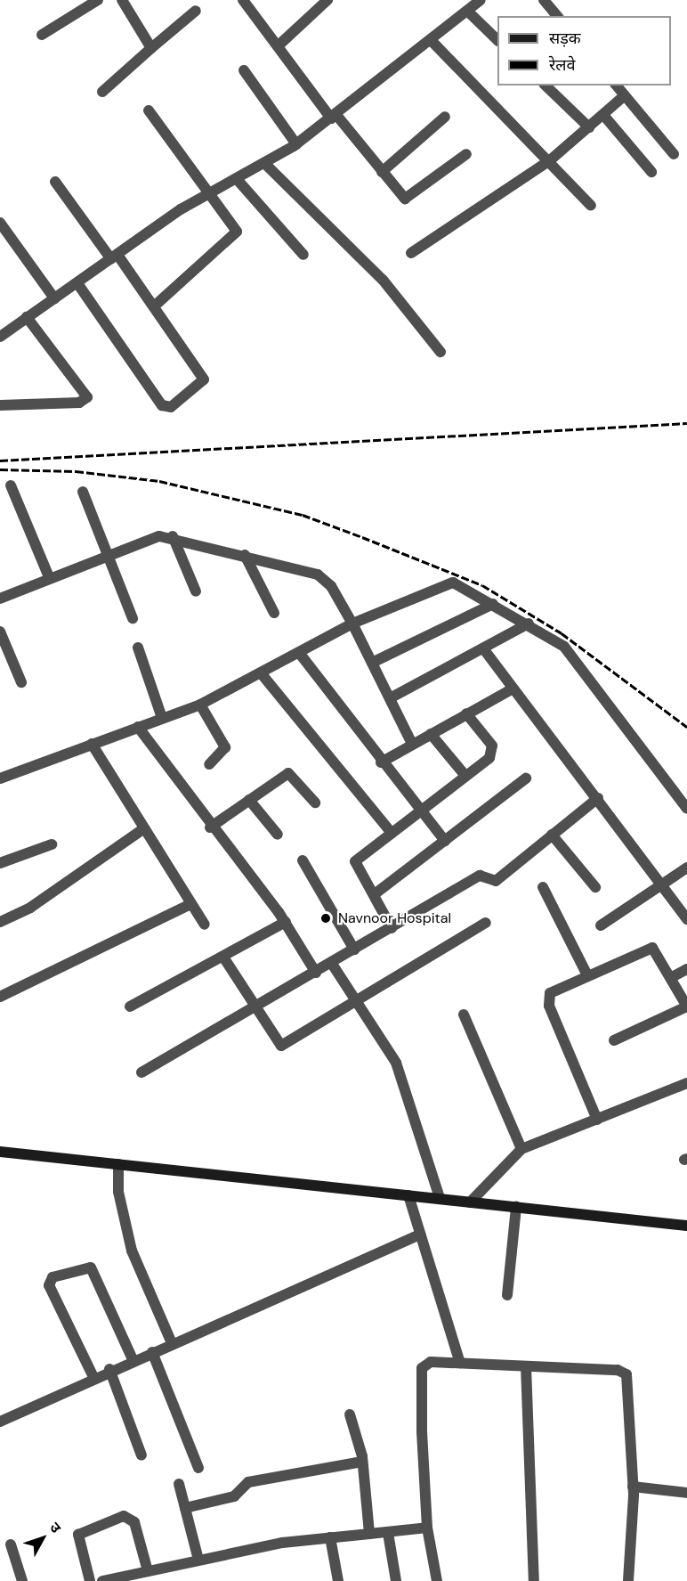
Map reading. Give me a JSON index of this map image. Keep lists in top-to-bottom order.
{
  "places": ["Navnoor Hospital"],
  "legend": ["सड़क", "रेलवे"],
  "north": "top right"
}
